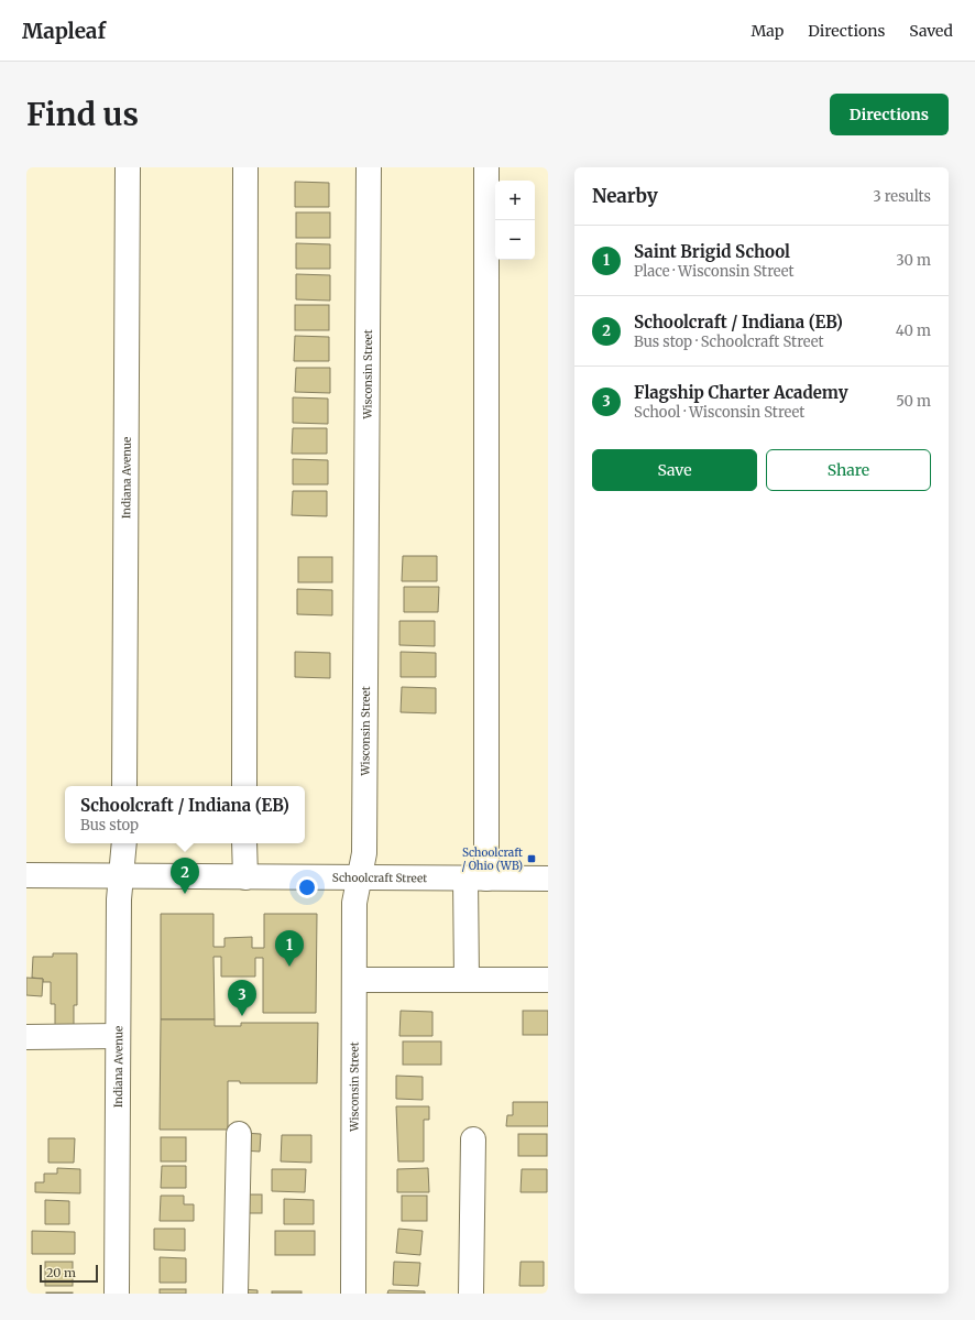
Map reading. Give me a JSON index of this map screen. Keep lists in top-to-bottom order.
{
  "streets": {
    "street": ["Wisconsin Street", "Indiana Avenue", "Schoolcraft Street"]
  },
  "crossings": [
    ["Wisconsin Street", "Schoolcraft Street"],
    ["Indiana Avenue", "Schoolcraft Street"]
  ],
  "places": {
    "transit": ["Schoolcraft / Ohio (WB)"]
  },
  "scale_bar": "20 m",
  "page": {
    "header": "Mapleaf",
    "nav": ["Map", "Directions", "Saved"],
    "buttons": [
      "Directions",
      ["Save", "Share"]
    ],
    "title": "Find us",
    "heading": ["Nearby", "3 results"],
    "map_buttons": ["+", "−"],
    "list": [
      {
        "mark": "1",
        "name": "Saint Brigid School",
        "note": "Place · Wisconsin Street",
        "value": "30 m"
      },
      {
        "mark": "2",
        "name": "Schoolcraft / Indiana (EB)",
        "note": "Bus stop · Schoolcraft Street",
        "value": "40 m"
      },
      {
        "mark": "3",
        "name": "Flagship Charter Academy",
        "note": "School · Wisconsin Street",
        "value": "50 m"
      }
    ],
    "popup": ["Schoolcraft / Indiana (EB)", "Bus stop"],
    "pins": ["2", "1", "3"],
    "scale": "20 m"
  }
}
